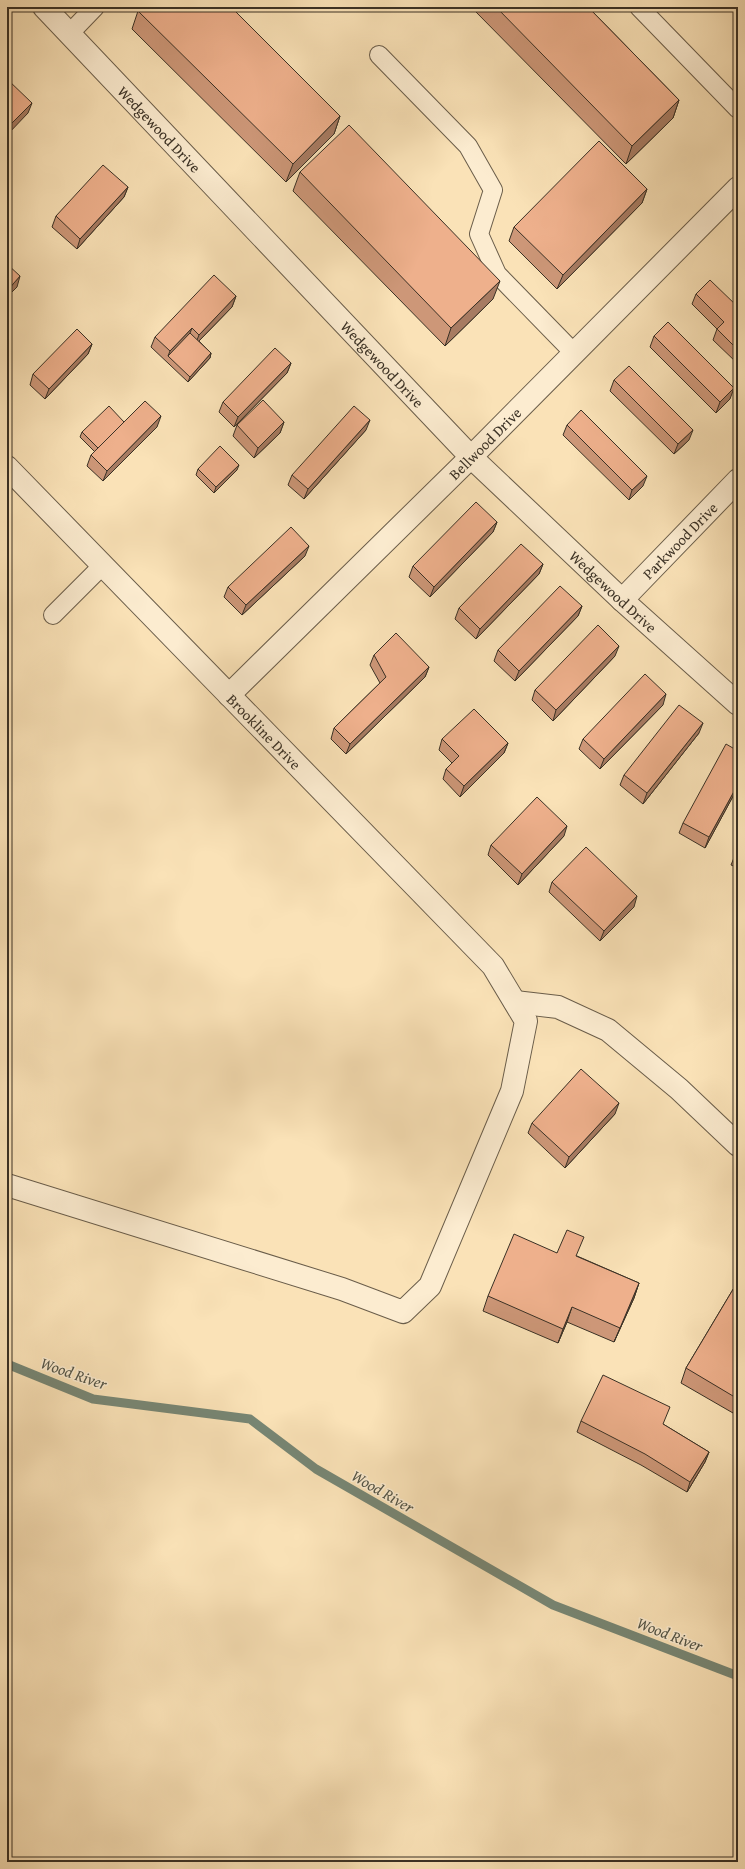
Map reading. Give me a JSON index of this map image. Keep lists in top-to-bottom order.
{
  "streets": {
    "street": [
      "Wedgewood Drive",
      "Bellwood Drive",
      "Parkwood Drive",
      "Brookline Drive"
    ]
  },
  "crossings": [
    ["Wedgewood Drive", "Bellwood Drive"],
    ["Wedgewood Drive", "Parkwood Drive"],
    ["Bellwood Drive", "Brookline Drive"]
  ],
  "water": ["Wood River"]
}
